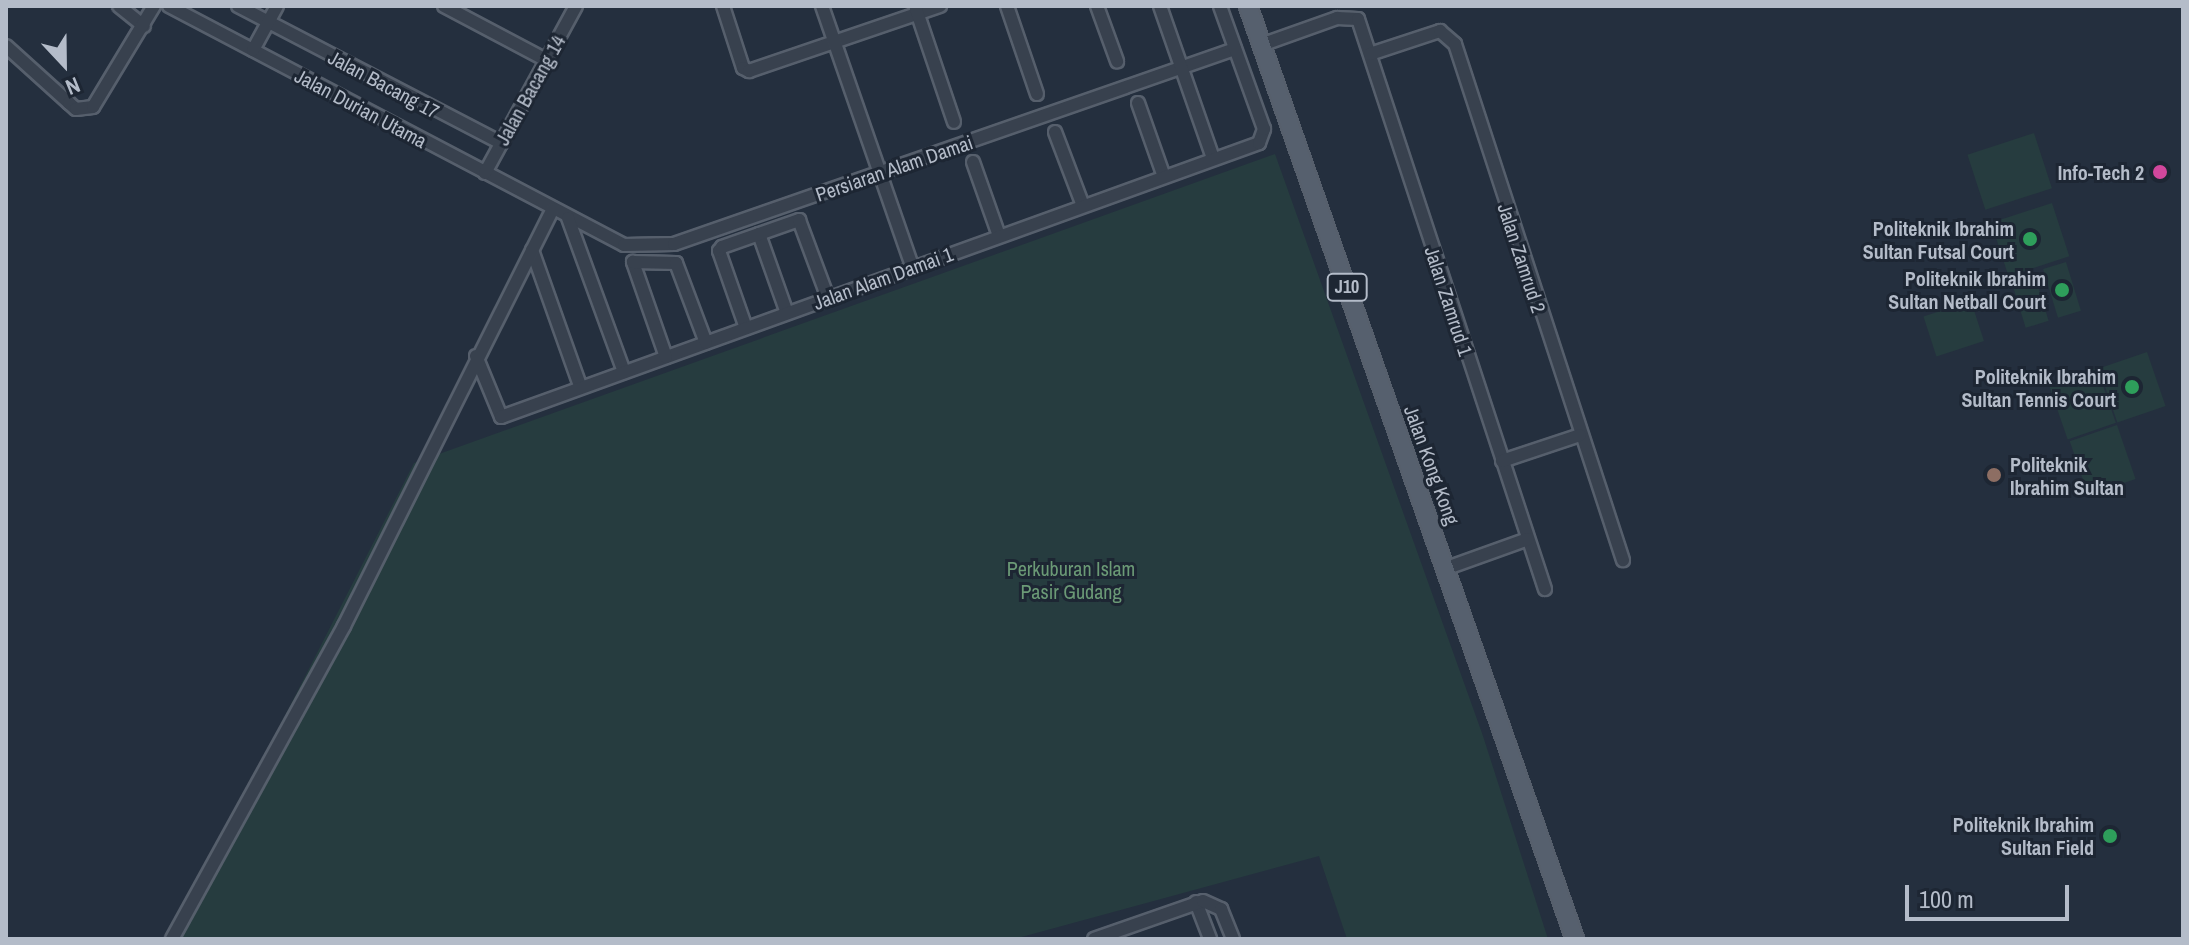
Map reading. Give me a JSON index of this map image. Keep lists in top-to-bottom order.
{
  "streets": {
    "main road": ["J10", "Jalan Kong Kong"],
    "street": [
      "Jalan Bacang 17",
      "Jalan Bacang 14",
      "Jalan Durian Utama",
      "Persiaran Alam Damai",
      "Jalan Zamrud 2",
      "Jalan Alam Damai 1",
      "Jalan Zamrud 1"
    ]
  },
  "crossings": [
    ["Jalan Bacang 17", "Jalan Bacang 14"],
    ["Jalan Bacang 14", "Jalan Durian Utama"],
    ["Jalan Durian Utama", "Persiaran Alam Damai"],
    ["Persiaran Alam Damai", "Jalan Alam Damai 1"],
    ["Jalan Zamrud 2", "Jalan Zamrud 1"],
    ["Jalan Zamrud 1", "Jalan Kong Kong"]
  ],
  "parks": ["Perkuburan Islam Pasir Gudang"],
  "places": [
    "Info-Tech 2",
    "Politeknik Ibrahim Sultan Futsal Court",
    "Politeknik Ibrahim Sultan Netball Court",
    "Politeknik Ibrahim Sultan Tennis Court",
    "Politeknik Ibrahim Sultan",
    "Politeknik Ibrahim Sultan Field"
  ],
  "scale_bar": "100 m",
  "north": "bottom"
}
